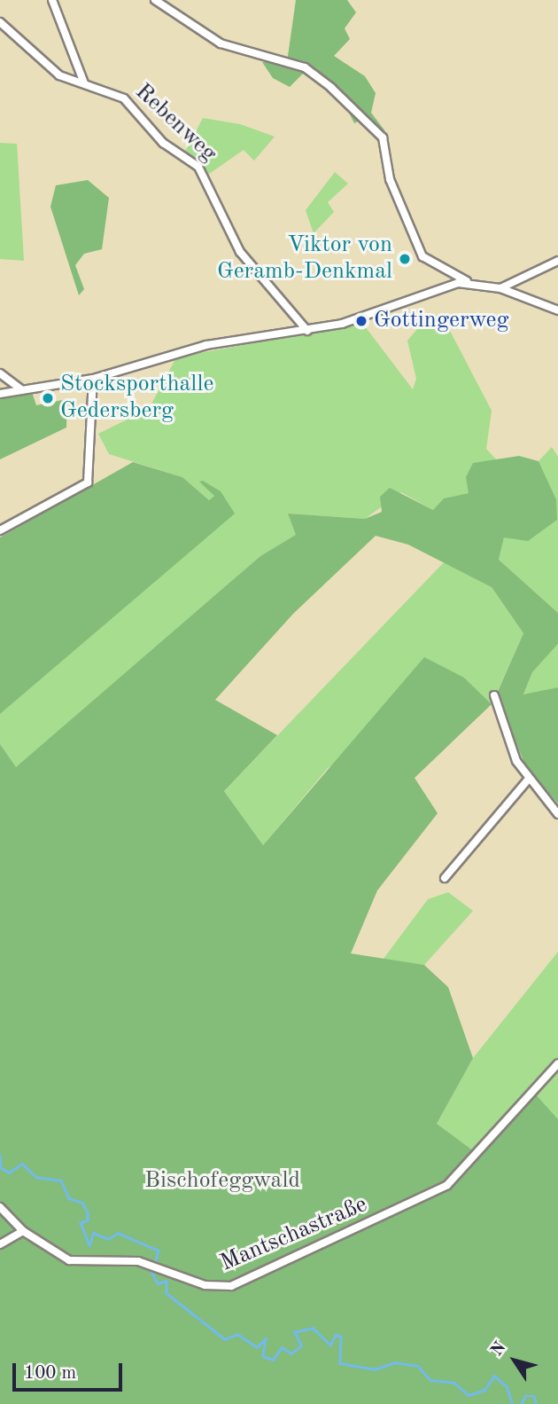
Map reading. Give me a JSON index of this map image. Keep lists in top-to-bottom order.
{
  "streets": {
    "street": ["Rebenweg", "Mantschastraße"]
  },
  "parks": ["Bischofeggwald"],
  "places": ["Viktor von Geramb-Denkmal", "Gottingerweg", "Stocksporthalle Gedersberg"],
  "scale_bar": "100 m",
  "north": "top left"
}
